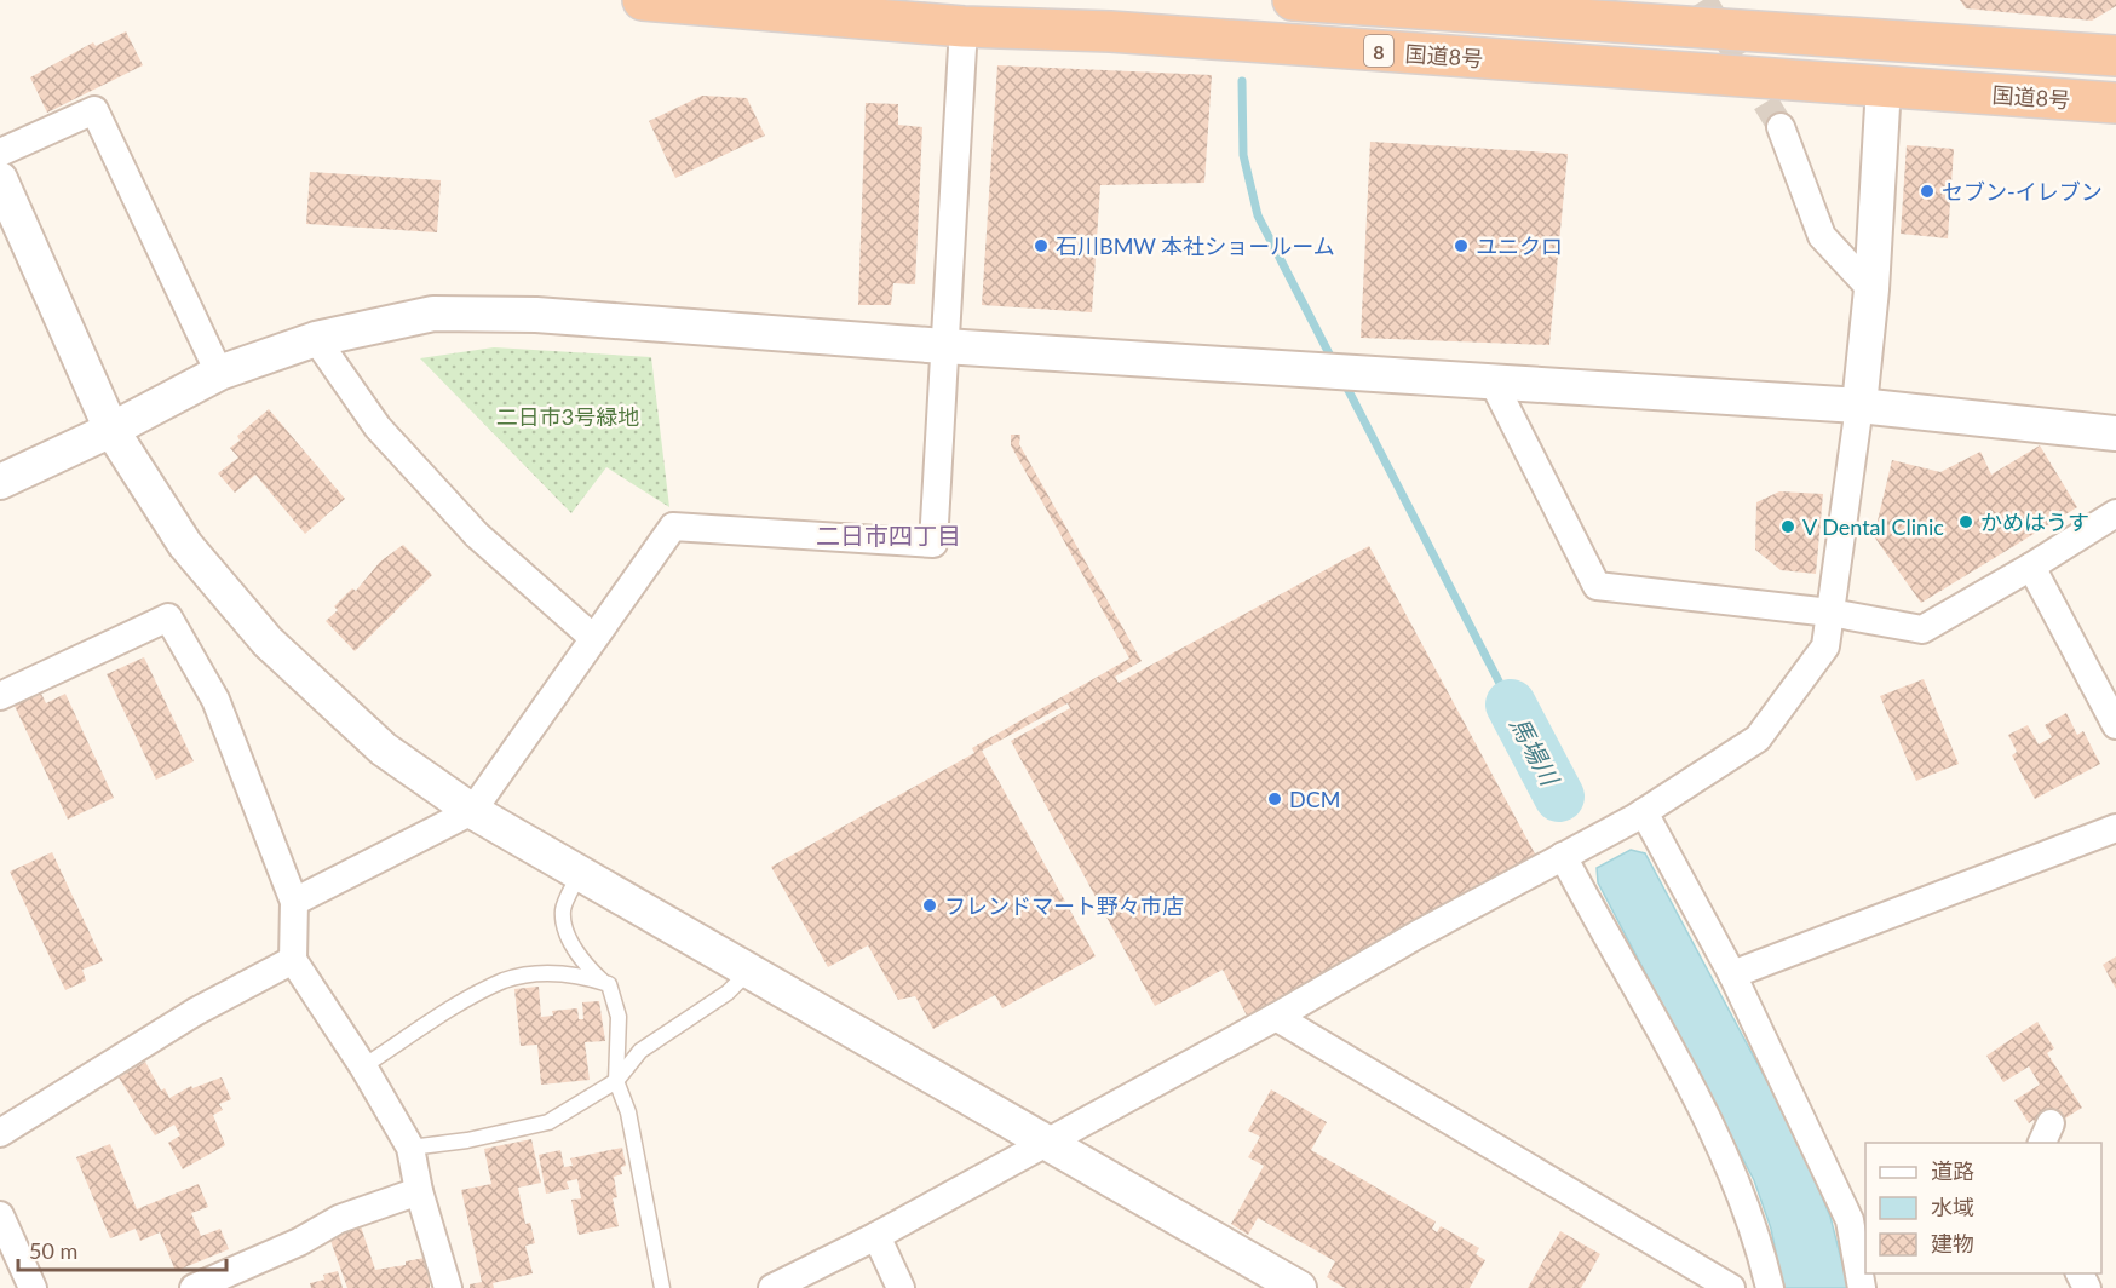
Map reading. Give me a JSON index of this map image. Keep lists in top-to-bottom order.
{
  "streets": {
    "highway": ["8", "国道8号"]
  },
  "districts": ["二日市四丁目"],
  "water": ["馬場川"],
  "parks": ["二日市3号緑地"],
  "places": [
    "セブン-イレブン",
    "石川BMW 本社ショールーム",
    "ユニクロ",
    "かめはうす",
    "V Dental Clinic",
    "DCM",
    "フレンドマート野々市店"
  ],
  "legend": ["道路", "水域", "建物"],
  "scale_bar": "50 m"
}
